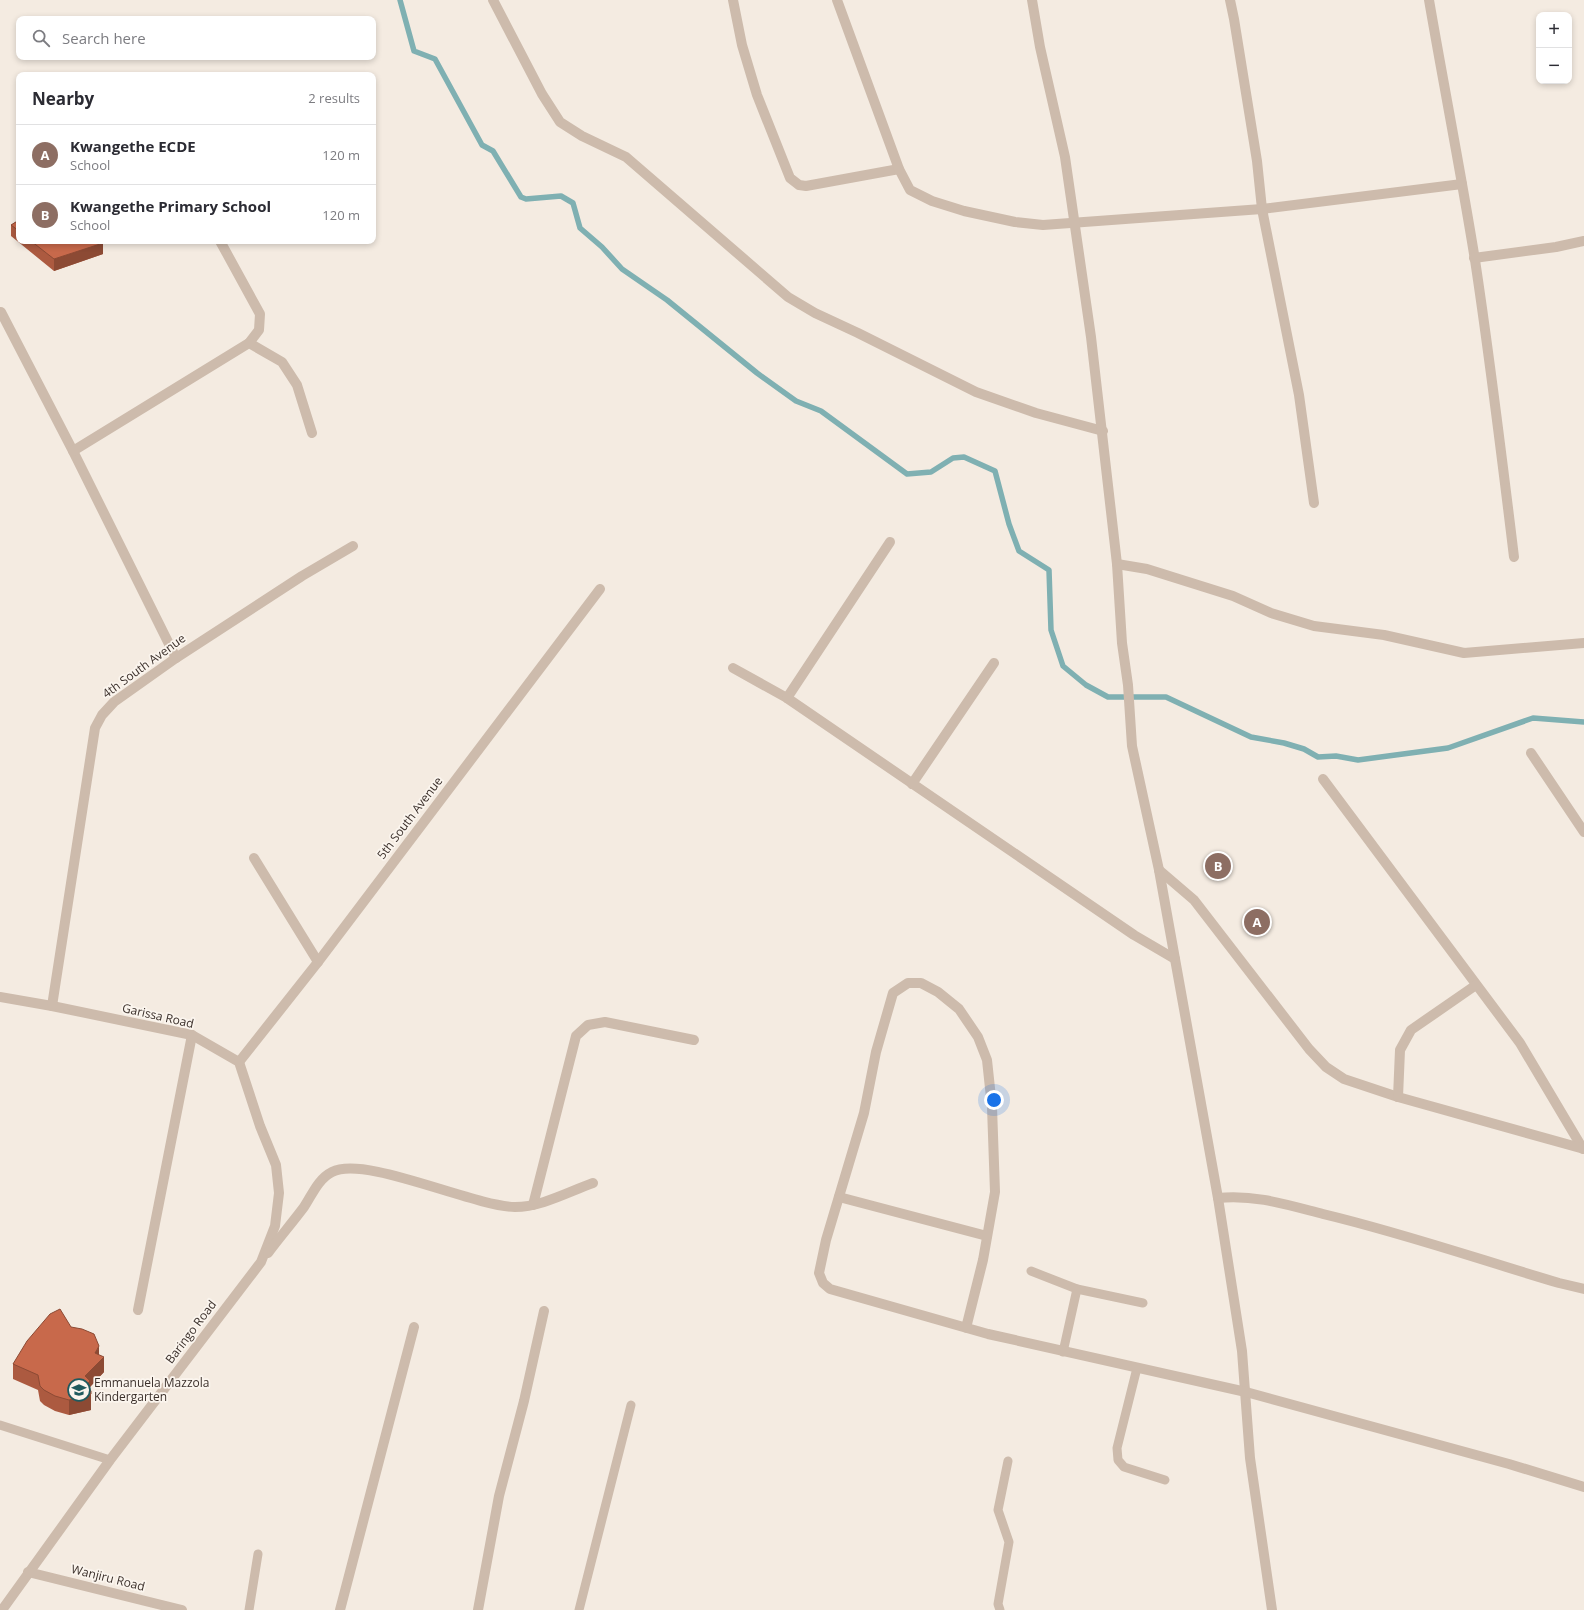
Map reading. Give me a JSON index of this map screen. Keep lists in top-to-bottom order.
{
  "streets": {
    "street": [
      "4th South Avenue",
      "5th South Avenue",
      "Garissa Road",
      "Baringo Road",
      "Wanjiru Road"
    ]
  },
  "crossings": [
    ["4th South Avenue", "Garissa Road"],
    ["5th South Avenue", "Garissa Road"],
    ["5th South Avenue", "Baringo Road"],
    ["Garissa Road", "Baringo Road"],
    ["Baringo Road", "Wanjiru Road"]
  ],
  "places": {
    "school or university": ["Emmanuela Mazzola Kindergarten"]
  },
  "page": {
    "map_buttons": ["+", "−"],
    "search": "Search here",
    "heading": ["Nearby", "2 results"],
    "list": [
      {
        "mark": "A",
        "name": "Kwangethe ECDE",
        "note": "School",
        "value": "120 m"
      },
      {
        "mark": "B",
        "name": "Kwangethe Primary School",
        "note": "School",
        "value": "120 m"
      }
    ],
    "pins": ["B", "A"]
  }
}
